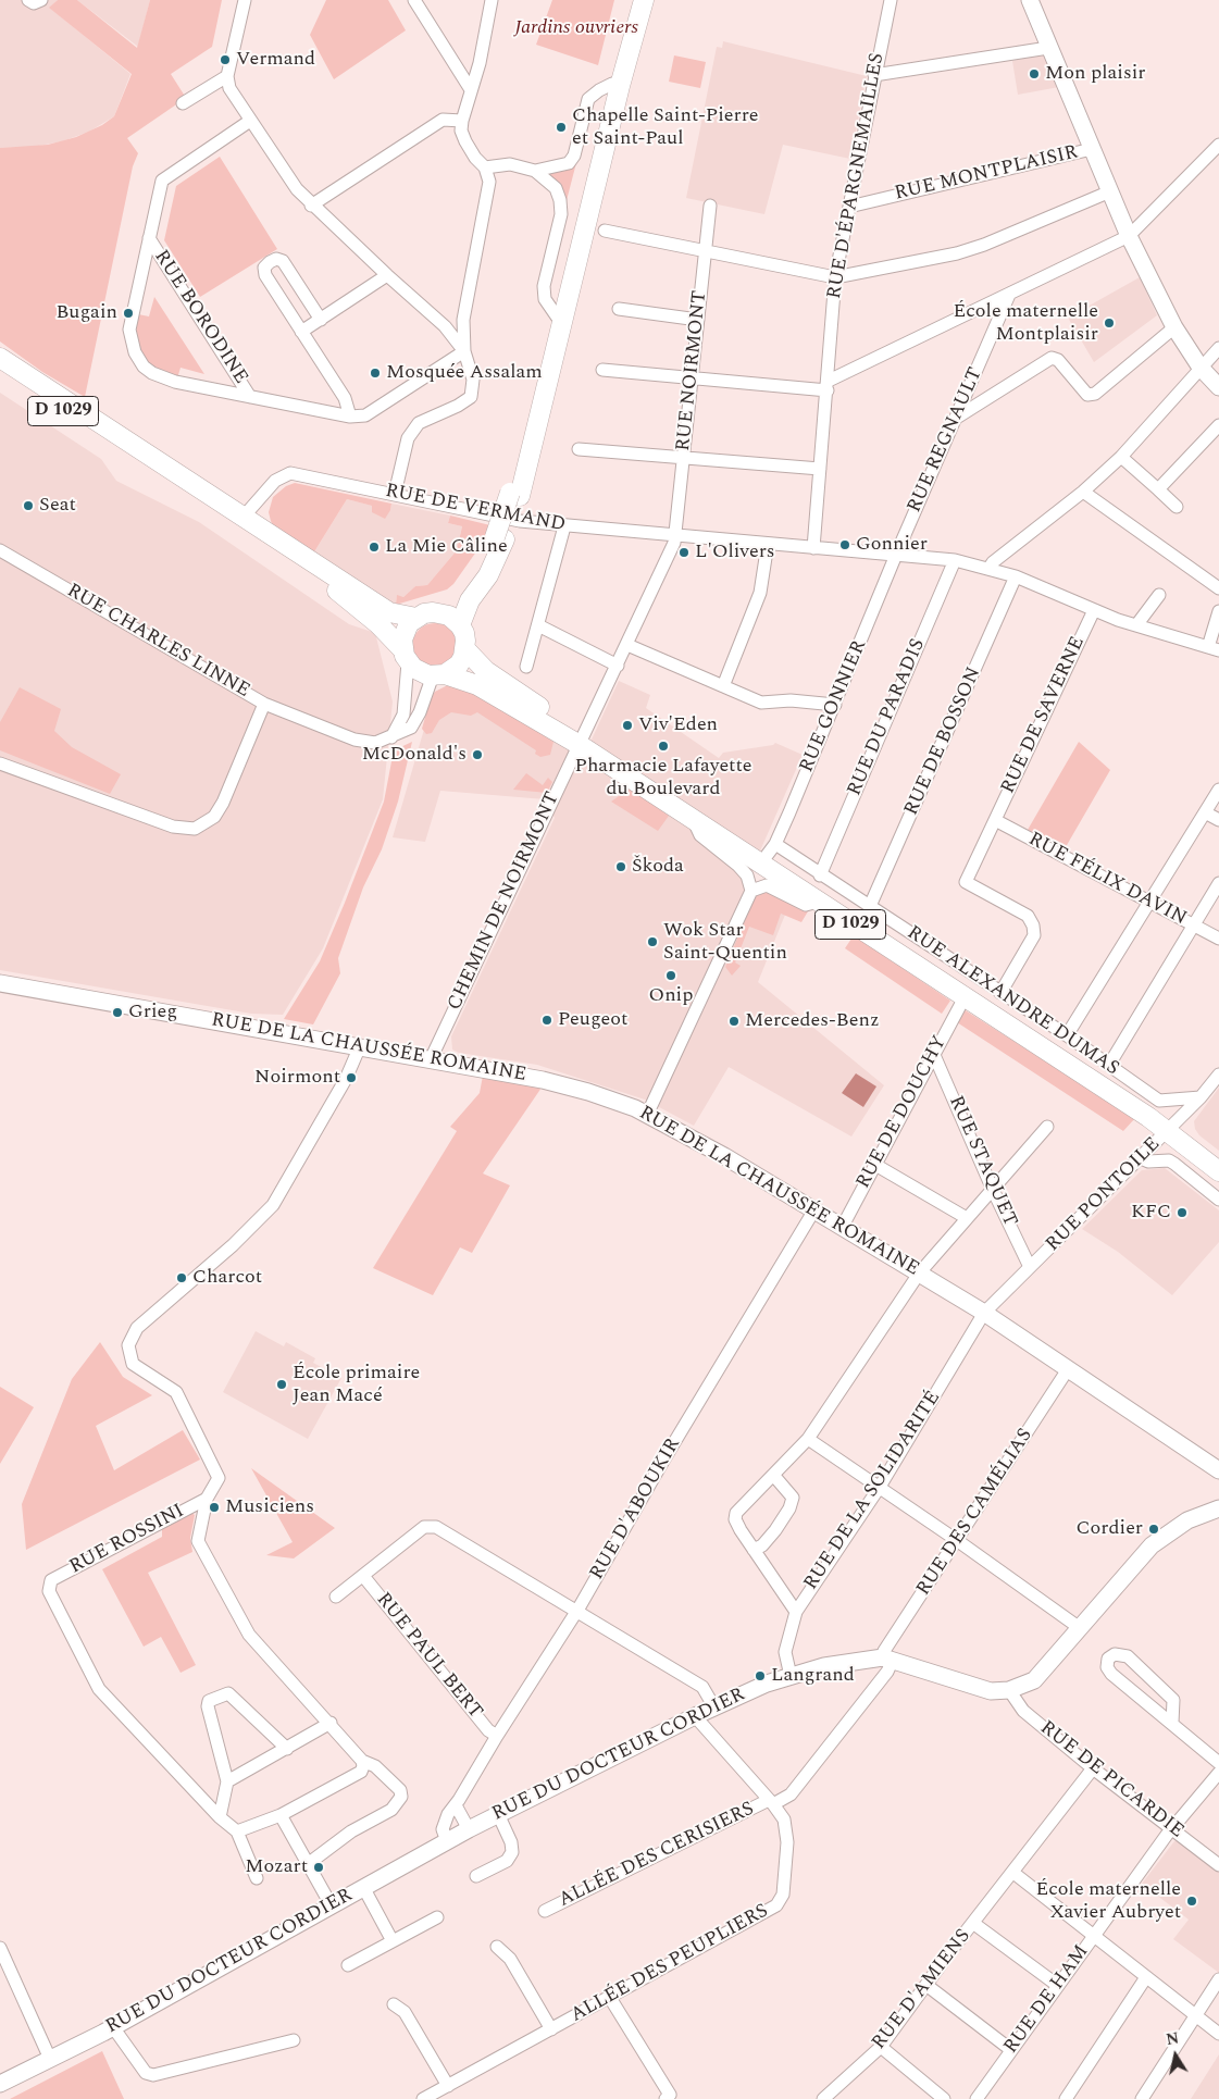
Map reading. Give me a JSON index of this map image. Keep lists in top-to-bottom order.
{
  "streets": {
    "main road": ["D 1029", "RUE ALEXANDRE DUMAS"],
    "street": [
      "RUE MONTPLAISIR",
      "RUE D'ÉPARGNEMAILLES",
      "RUE BORODINE",
      "RUE NOIRMONT",
      "RUE REGNAULT",
      "RUE DE VERMAND",
      "RUE CHARLES LINNE",
      "RUE GONNIER",
      "RUE DE SAVERNE",
      "RUE DU PARADIS",
      "RUE DE BOSSON",
      "RUE FÉLIX DAVIN",
      "CHEMIN DE NOIRMONT",
      "RUE DE LA CHAUSSÉE ROMAINE",
      "RUE DE DOUCHY",
      "RUE STAQUET",
      "RUE PONTOILE",
      "RUE DE LA SOLIDARITÉ",
      "RUE D'ABOUKIR",
      "RUE DES CAMÉLIAS",
      "RUE ROSSINI",
      "RUE PAUL BERT",
      "RUE DU DOCTEUR CORDIER",
      "RUE DE PICARDIE",
      "ALLÉE DES CERISIERS",
      "ALLÉE DES PEUPLIERS",
      "RUE D'AMIENS",
      "RUE DE HAM"
    ]
  },
  "crossings": [
    ["RUE MONTPLAISIR", "RUE D'ÉPARGNEMAILLES"],
    ["RUE D'ÉPARGNEMAILLES", "RUE DE VERMAND"],
    ["RUE NOIRMONT", "RUE DE VERMAND"],
    ["RUE NOIRMONT", "CHEMIN DE NOIRMONT"],
    ["D 1029", "RUE DE VERMAND"],
    ["D 1029", "CHEMIN DE NOIRMONT"],
    ["D 1029", "RUE ALEXANDRE DUMAS"],
    ["D 1029", "RUE DE DOUCHY"],
    ["RUE REGNAULT", "RUE DE VERMAND"],
    ["RUE REGNAULT", "RUE GONNIER"],
    ["RUE DE VERMAND", "RUE GONNIER"],
    ["RUE DE VERMAND", "RUE DE SAVERNE"],
    ["RUE DE VERMAND", "RUE DU PARADIS"],
    ["RUE DE VERMAND", "RUE DE BOSSON"],
    ["RUE DE VERMAND", "CHEMIN DE NOIRMONT"],
    ["RUE GONNIER", "RUE ALEXANDRE DUMAS"],
    ["RUE DE SAVERNE", "RUE FÉLIX DAVIN"],
    ["RUE DE SAVERNE", "RUE ALEXANDRE DUMAS"],
    ["RUE DU PARADIS", "RUE ALEXANDRE DUMAS"],
    ["RUE DE BOSSON", "RUE ALEXANDRE DUMAS"],
    ["CHEMIN DE NOIRMONT", "RUE ALEXANDRE DUMAS"],
    ["CHEMIN DE NOIRMONT", "RUE DE LA CHAUSSÉE ROMAINE"],
    ["RUE ALEXANDRE DUMAS", "RUE DE DOUCHY"],
    ["RUE ALEXANDRE DUMAS", "RUE PONTOILE"],
    ["RUE DE LA CHAUSSÉE ROMAINE", "RUE DE DOUCHY"],
    ["RUE DE LA CHAUSSÉE ROMAINE", "RUE PONTOILE"],
    ["RUE DE LA CHAUSSÉE ROMAINE", "RUE DE LA SOLIDARITÉ"],
    ["RUE DE LA CHAUSSÉE ROMAINE", "RUE D'ABOUKIR"],
    ["RUE DE LA CHAUSSÉE ROMAINE", "RUE DES CAMÉLIAS"],
    ["RUE DE DOUCHY", "RUE STAQUET"],
    ["RUE STAQUET", "RUE PONTOILE"],
    ["RUE PONTOILE", "RUE DE LA SOLIDARITÉ"],
    ["RUE DE LA SOLIDARITÉ", "RUE DU DOCTEUR CORDIER"],
    ["RUE D'ABOUKIR", "RUE PAUL BERT"],
    ["RUE D'ABOUKIR", "RUE DU DOCTEUR CORDIER"],
    ["RUE DES CAMÉLIAS", "RUE DU DOCTEUR CORDIER"],
    ["RUE DES CAMÉLIAS", "ALLÉE DES CERISIERS"],
    ["RUE DES CAMÉLIAS", "ALLÉE DES PEUPLIERS"],
    ["RUE DU DOCTEUR CORDIER", "RUE DE PICARDIE"],
    ["RUE DE PICARDIE", "RUE D'AMIENS"],
    ["RUE DE PICARDIE", "RUE DE HAM"],
    ["ALLÉE DES CERISIERS", "ALLÉE DES PEUPLIERS"]
  ],
  "parks": ["Jardins ouvriers"],
  "places": [
    "Vermand",
    "Mon plaisir",
    "Chapelle Saint-Pierre et Saint-Paul",
    "Bugain",
    "École maternelle Montplaisir",
    "Mosquée Assalam",
    "Seat",
    "Gonnier",
    "La Mie Câline",
    "L'Olivers",
    "Viv'Eden",
    "Pharmacie Lafayette du Boulevard",
    "McDonald's",
    "Škoda",
    "Wok Star Saint-Quentin",
    "Onip",
    "Grieg",
    "Peugeot",
    "Mercedes-Benz",
    "Noirmont",
    "KFC",
    "Charcot",
    "École primaire Jean Macé",
    "Musiciens",
    "Cordier",
    "Langrand",
    "Mozart",
    "École maternelle Xavier Aubryet"
  ],
  "north": "top"
}
